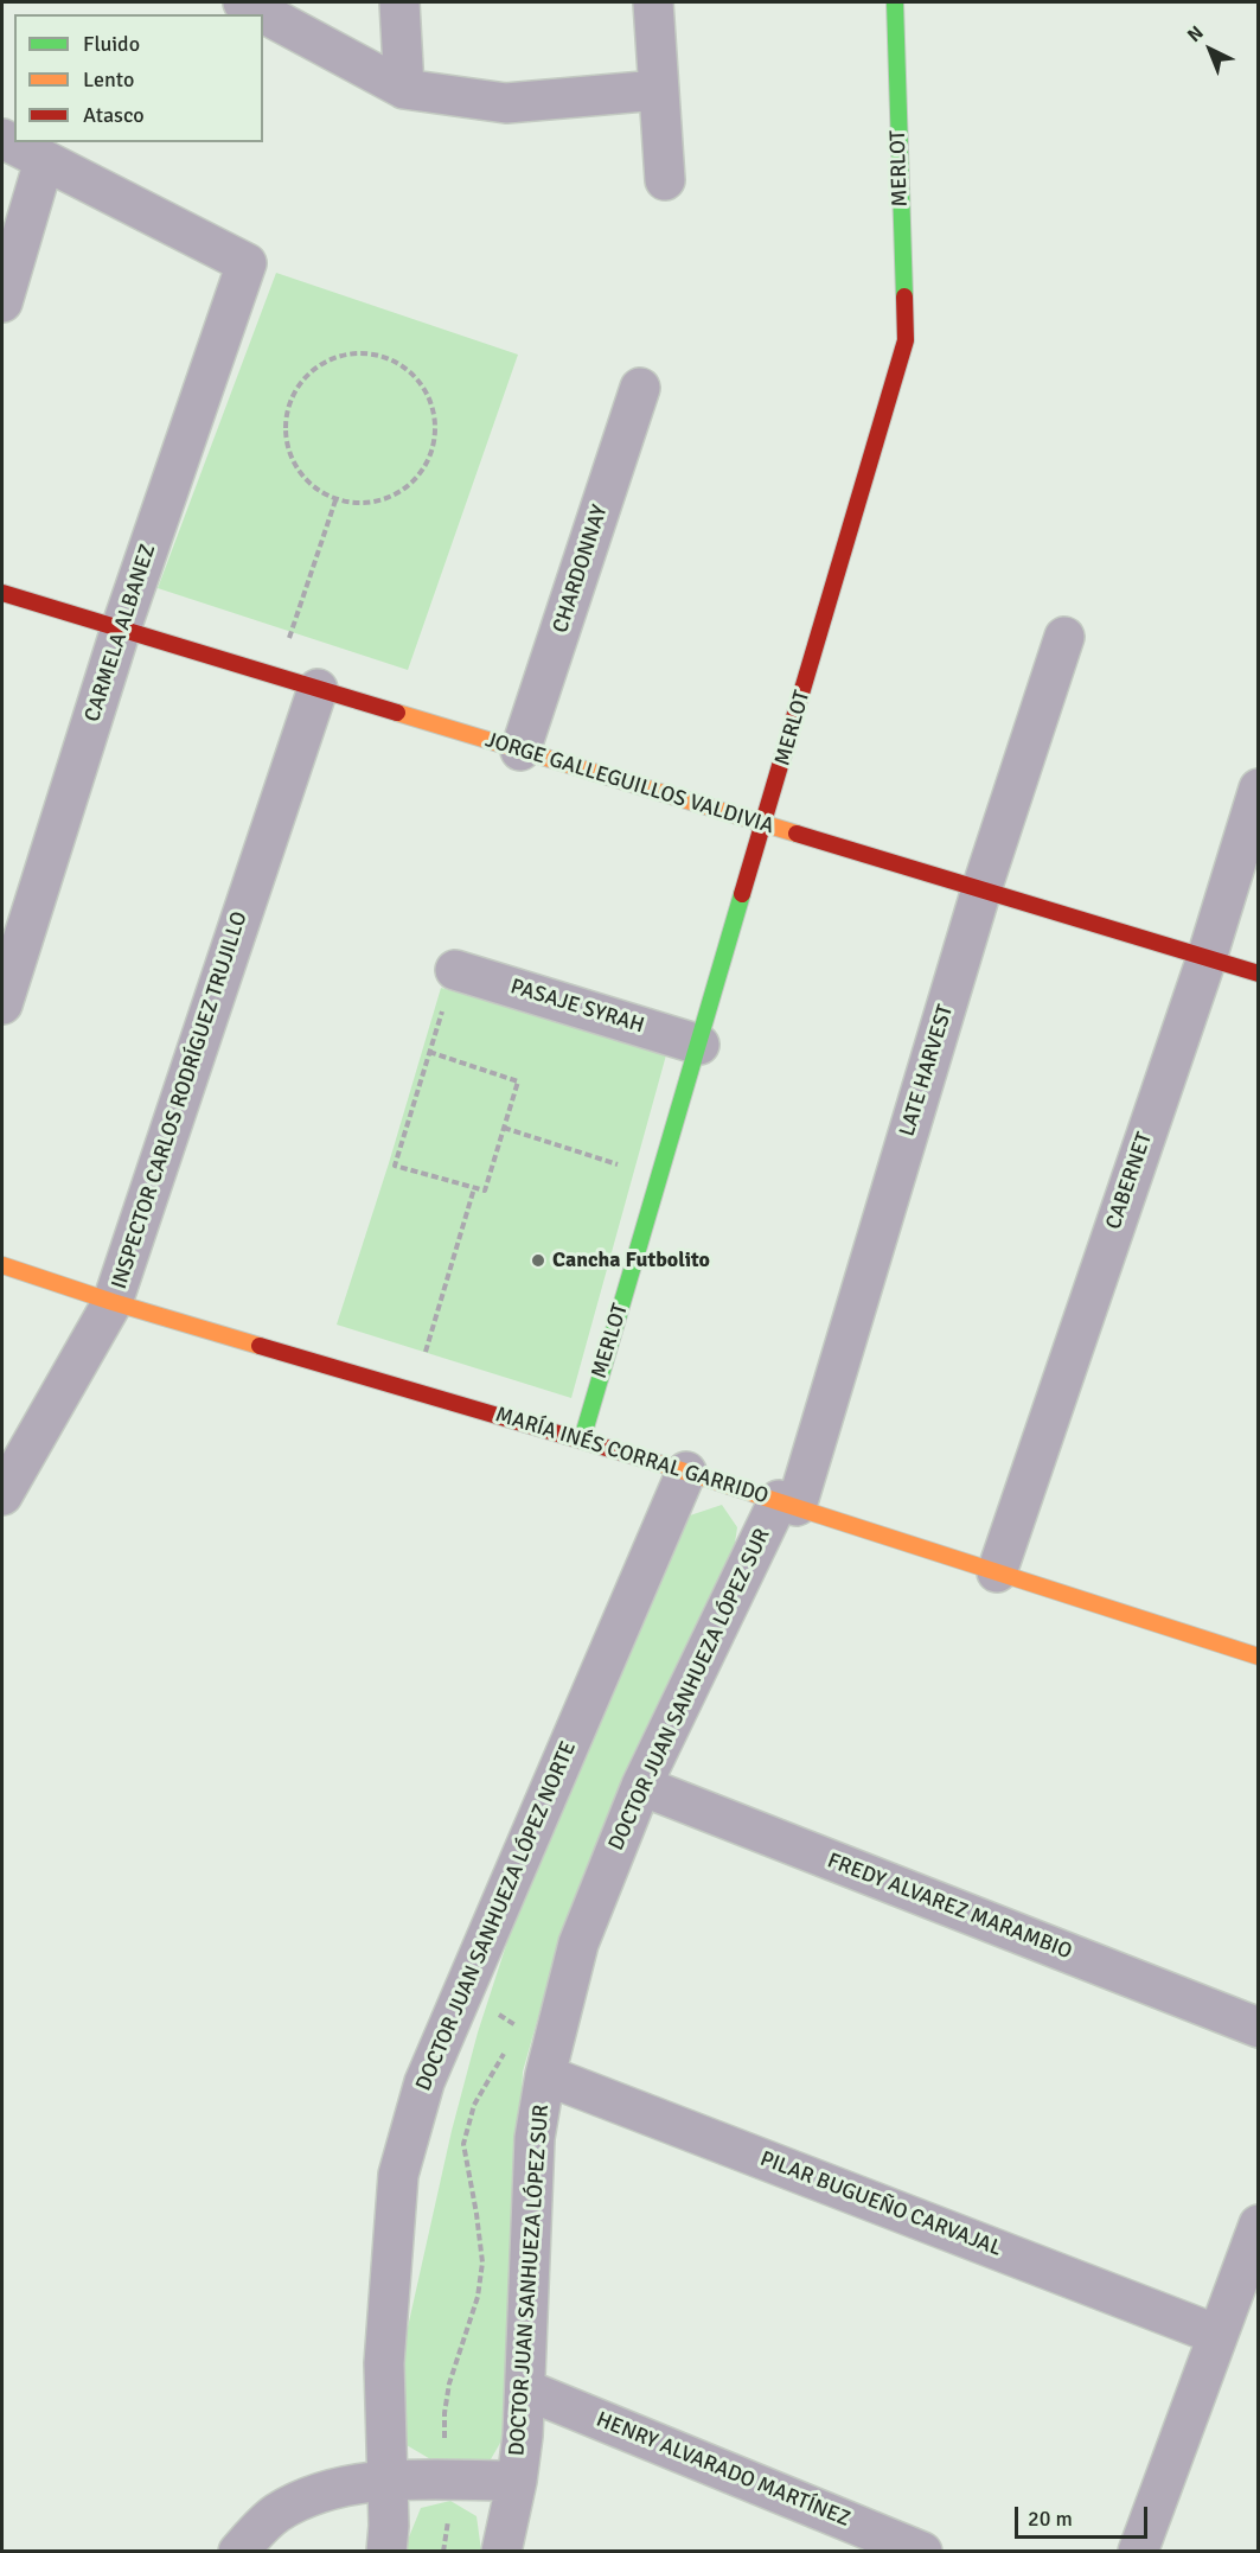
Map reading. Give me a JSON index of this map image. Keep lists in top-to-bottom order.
{
  "streets": {
    "street": [
      "MERLOT",
      "CHARDONNAY",
      "CARMELA ALBANEZ",
      "JORGE GALLEGUILLOS VALDIVIA",
      "PASAJE SYRAH",
      "LATE HARVEST",
      "INSPECTOR CARLOS RODRÍGUEZ TRUJILLO",
      "CABERNET",
      "MARÍA INÉS CORRAL GARRIDO",
      "DOCTOR JUAN SANHUEZA LÓPEZ SUR",
      "FREDY ALVAREZ MARAMBIO",
      "DOCTOR JUAN SANHUEZA LÓPEZ NORTE",
      "PILAR BUGUEÑO CARVAJAL",
      "HENRY ALVARADO MARTÍNEZ"
    ]
  },
  "crossings": [
    ["MERLOT", "JORGE GALLEGUILLOS VALDIVIA"],
    ["MERLOT", "PASAJE SYRAH"],
    ["MERLOT", "MARÍA INÉS CORRAL GARRIDO"],
    ["CHARDONNAY", "JORGE GALLEGUILLOS VALDIVIA"],
    ["CARMELA ALBANEZ", "JORGE GALLEGUILLOS VALDIVIA"],
    ["JORGE GALLEGUILLOS VALDIVIA", "LATE HARVEST"],
    ["JORGE GALLEGUILLOS VALDIVIA", "INSPECTOR CARLOS RODRÍGUEZ TRUJILLO"],
    ["JORGE GALLEGUILLOS VALDIVIA", "CABERNET"],
    ["LATE HARVEST", "MARÍA INÉS CORRAL GARRIDO"],
    ["LATE HARVEST", "DOCTOR JUAN SANHUEZA LÓPEZ SUR"],
    ["INSPECTOR CARLOS RODRÍGUEZ TRUJILLO", "MARÍA INÉS CORRAL GARRIDO"],
    ["CABERNET", "MARÍA INÉS CORRAL GARRIDO"],
    ["MARÍA INÉS CORRAL GARRIDO", "DOCTOR JUAN SANHUEZA LÓPEZ SUR"],
    ["MARÍA INÉS CORRAL GARRIDO", "DOCTOR JUAN SANHUEZA LÓPEZ NORTE"],
    ["DOCTOR JUAN SANHUEZA LÓPEZ SUR", "FREDY ALVAREZ MARAMBIO"],
    ["DOCTOR JUAN SANHUEZA LÓPEZ SUR", "PILAR BUGUEÑO CARVAJAL"],
    ["DOCTOR JUAN SANHUEZA LÓPEZ SUR", "HENRY ALVARADO MARTÍNEZ"]
  ],
  "places": ["Cancha Futbolito"],
  "legend": ["Fluido", "Lento", "Atasco"],
  "scale_bar": "20 m",
  "north": "top left"
}
